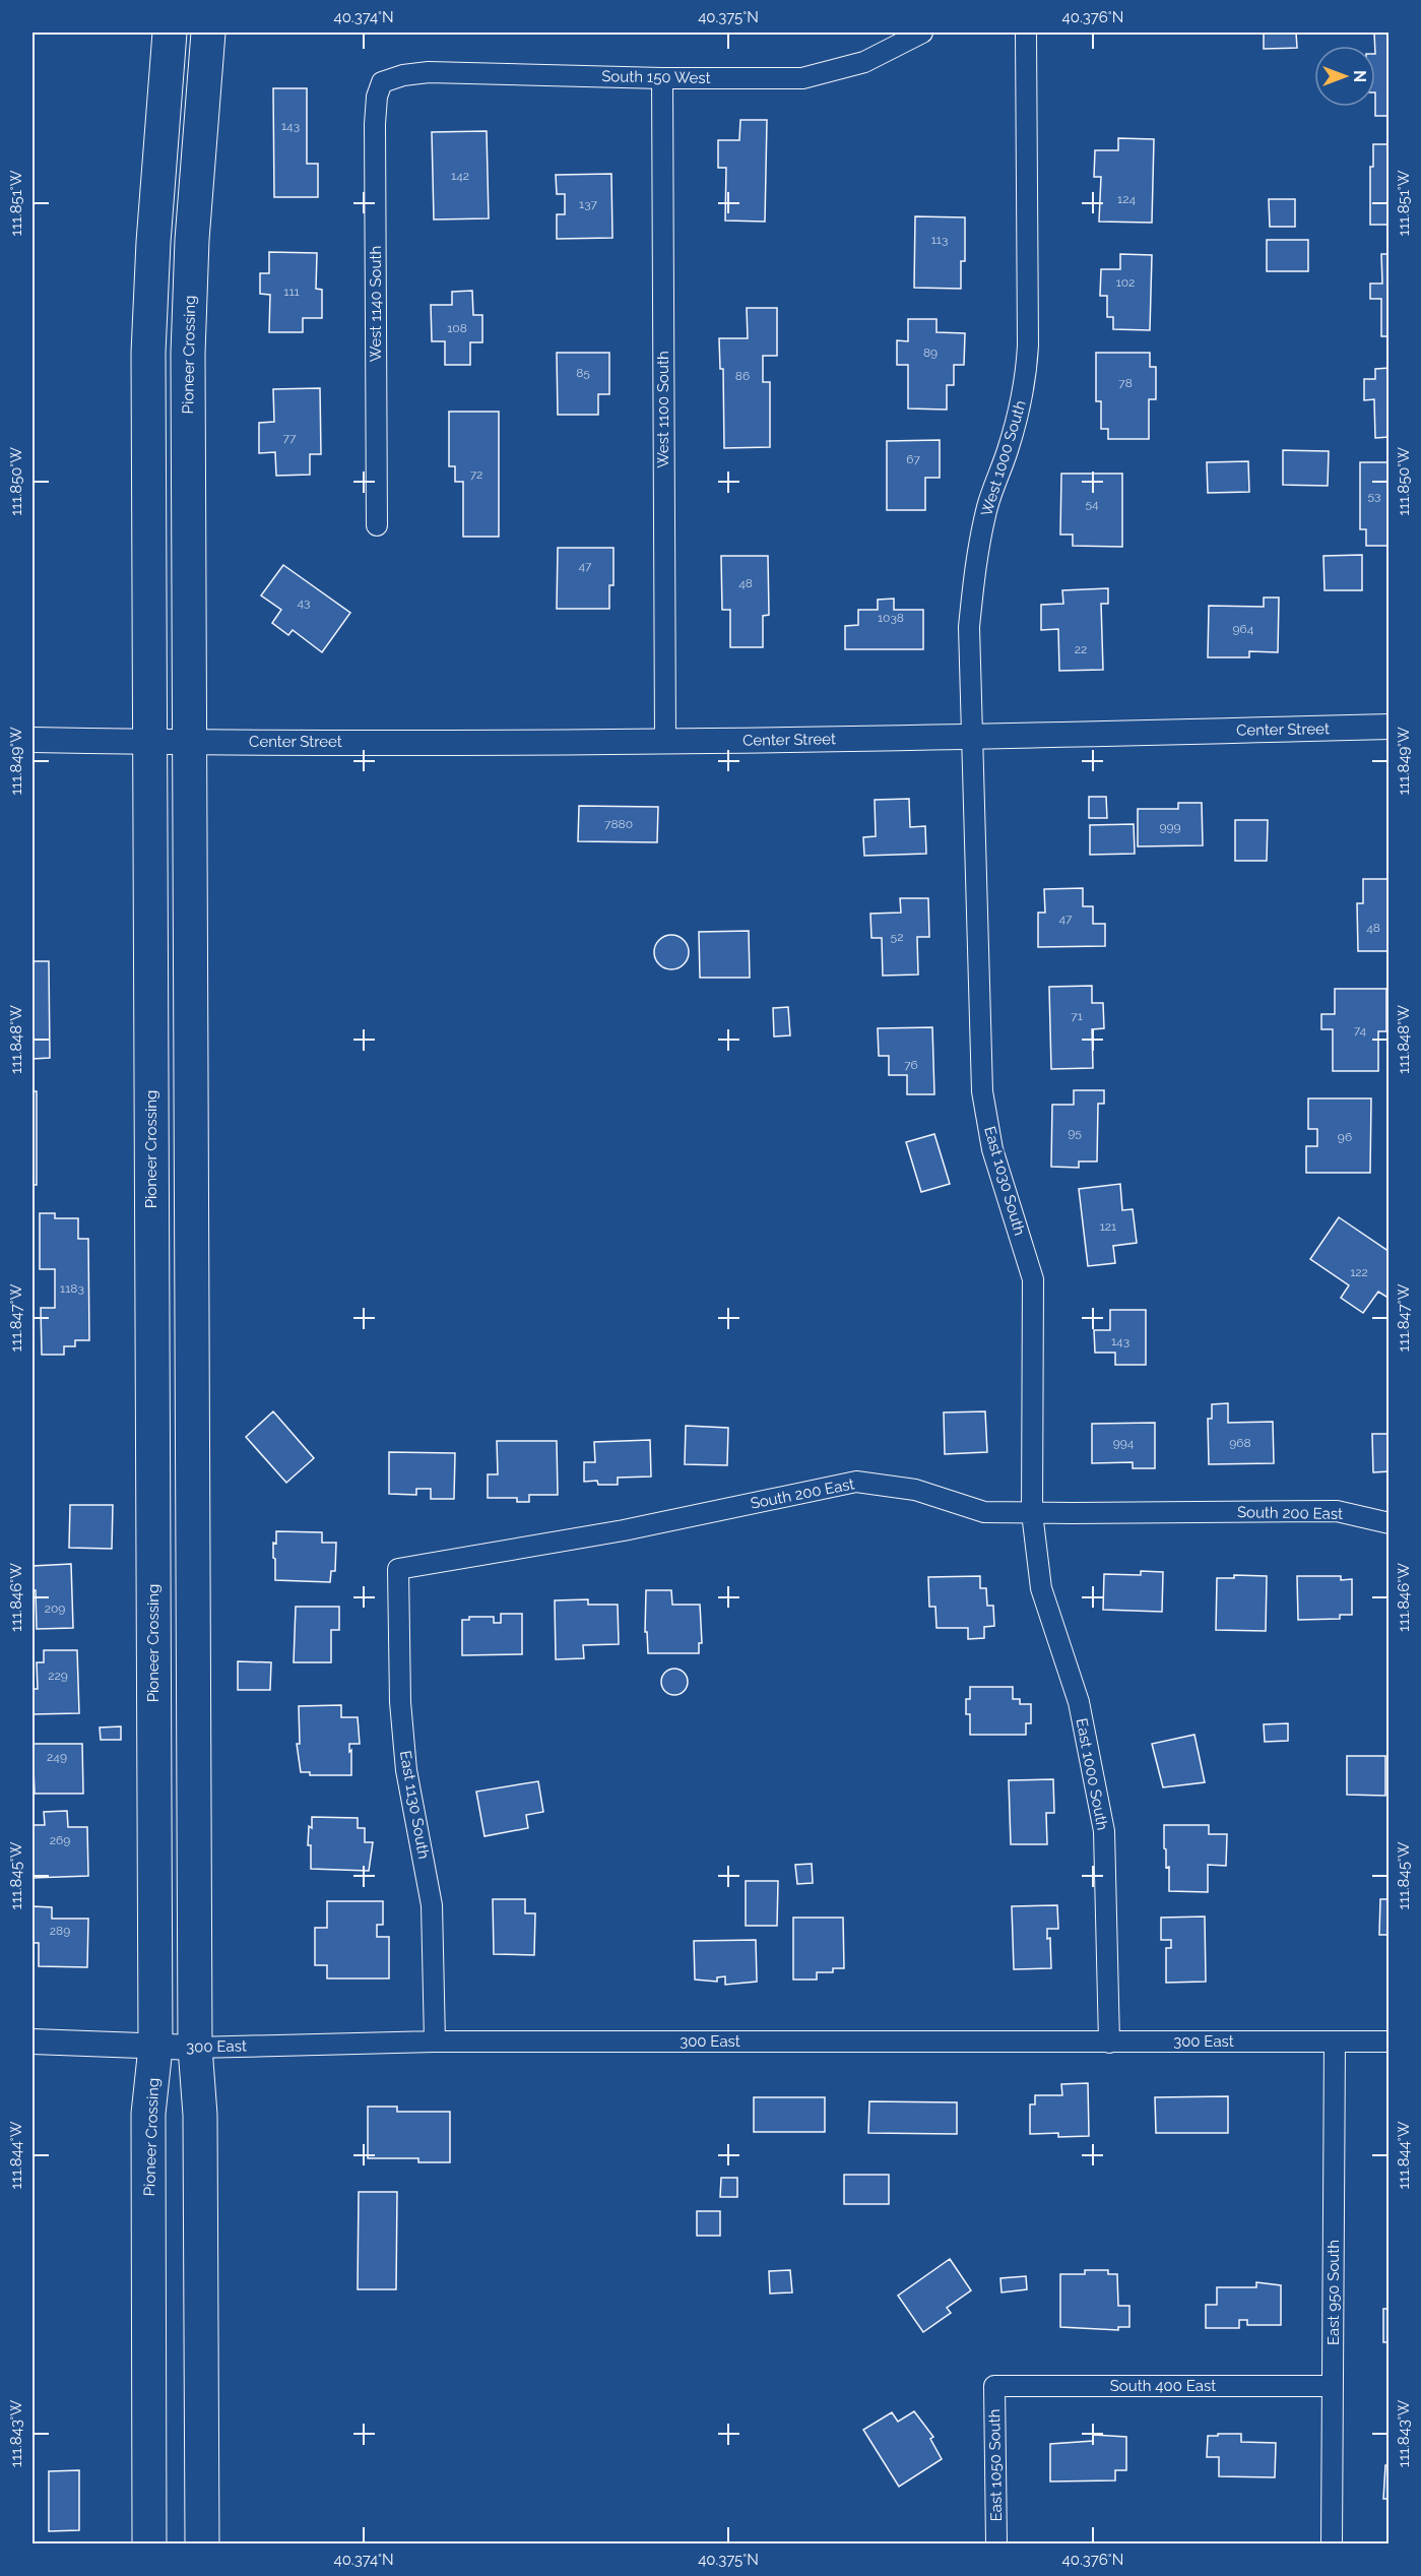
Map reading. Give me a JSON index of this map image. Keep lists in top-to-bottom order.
{
  "streets": {
    "highway": ["Pioneer Crossing"],
    "street": [
      "South 150 West",
      "West 1140 South",
      "West 1100 South",
      "West 1000 South",
      "Center Street",
      "East 1030 South",
      "South 200 East",
      "East 1000 South",
      "East 1130 South",
      "300 East",
      "East 950 South",
      "South 400 East",
      "East 1050 South"
    ]
  },
  "crossings": [
    ["South 150 West", "West 1140 South"],
    ["South 150 West", "West 1100 South"],
    ["Pioneer Crossing", "Center Street"],
    ["Pioneer Crossing", "300 East"],
    ["West 1100 South", "Center Street"],
    ["West 1000 South", "Center Street"],
    ["West 1000 South", "East 1030 South"],
    ["Center Street", "East 1030 South"],
    ["East 1030 South", "South 200 East"],
    ["East 1030 South", "East 1000 South"],
    ["South 200 East", "East 1000 South"],
    ["South 200 East", "East 1130 South"],
    ["East 1000 South", "300 East"],
    ["East 1130 South", "300 East"],
    ["300 East", "East 950 South"],
    ["East 950 South", "South 400 East"],
    ["South 400 East", "East 1050 South"]
  ],
  "house_numbers": [
    "143",
    "142",
    "124",
    "137",
    "113",
    "102",
    "111",
    "108",
    "89",
    "85",
    "86",
    "78",
    "77",
    "67",
    "72",
    "53",
    "54",
    "47",
    "48",
    "43",
    "1038",
    "964",
    "22",
    "7880",
    "999",
    "47",
    "48",
    "52",
    "71",
    "74",
    "76",
    "95",
    "96",
    "121",
    "122",
    "1183",
    "143",
    "994",
    "968",
    "209",
    "229",
    "249",
    "269",
    "289"
  ],
  "north": "right",
  "coordinates": [
    "40.374°N",
    "40.375°N",
    "40.376°N",
    "111.851°W",
    "111.850°W",
    "111.849°W",
    "111.848°W",
    "111.847°W",
    "111.846°W",
    "111.845°W",
    "111.844°W",
    "111.843°W"
  ]
}
